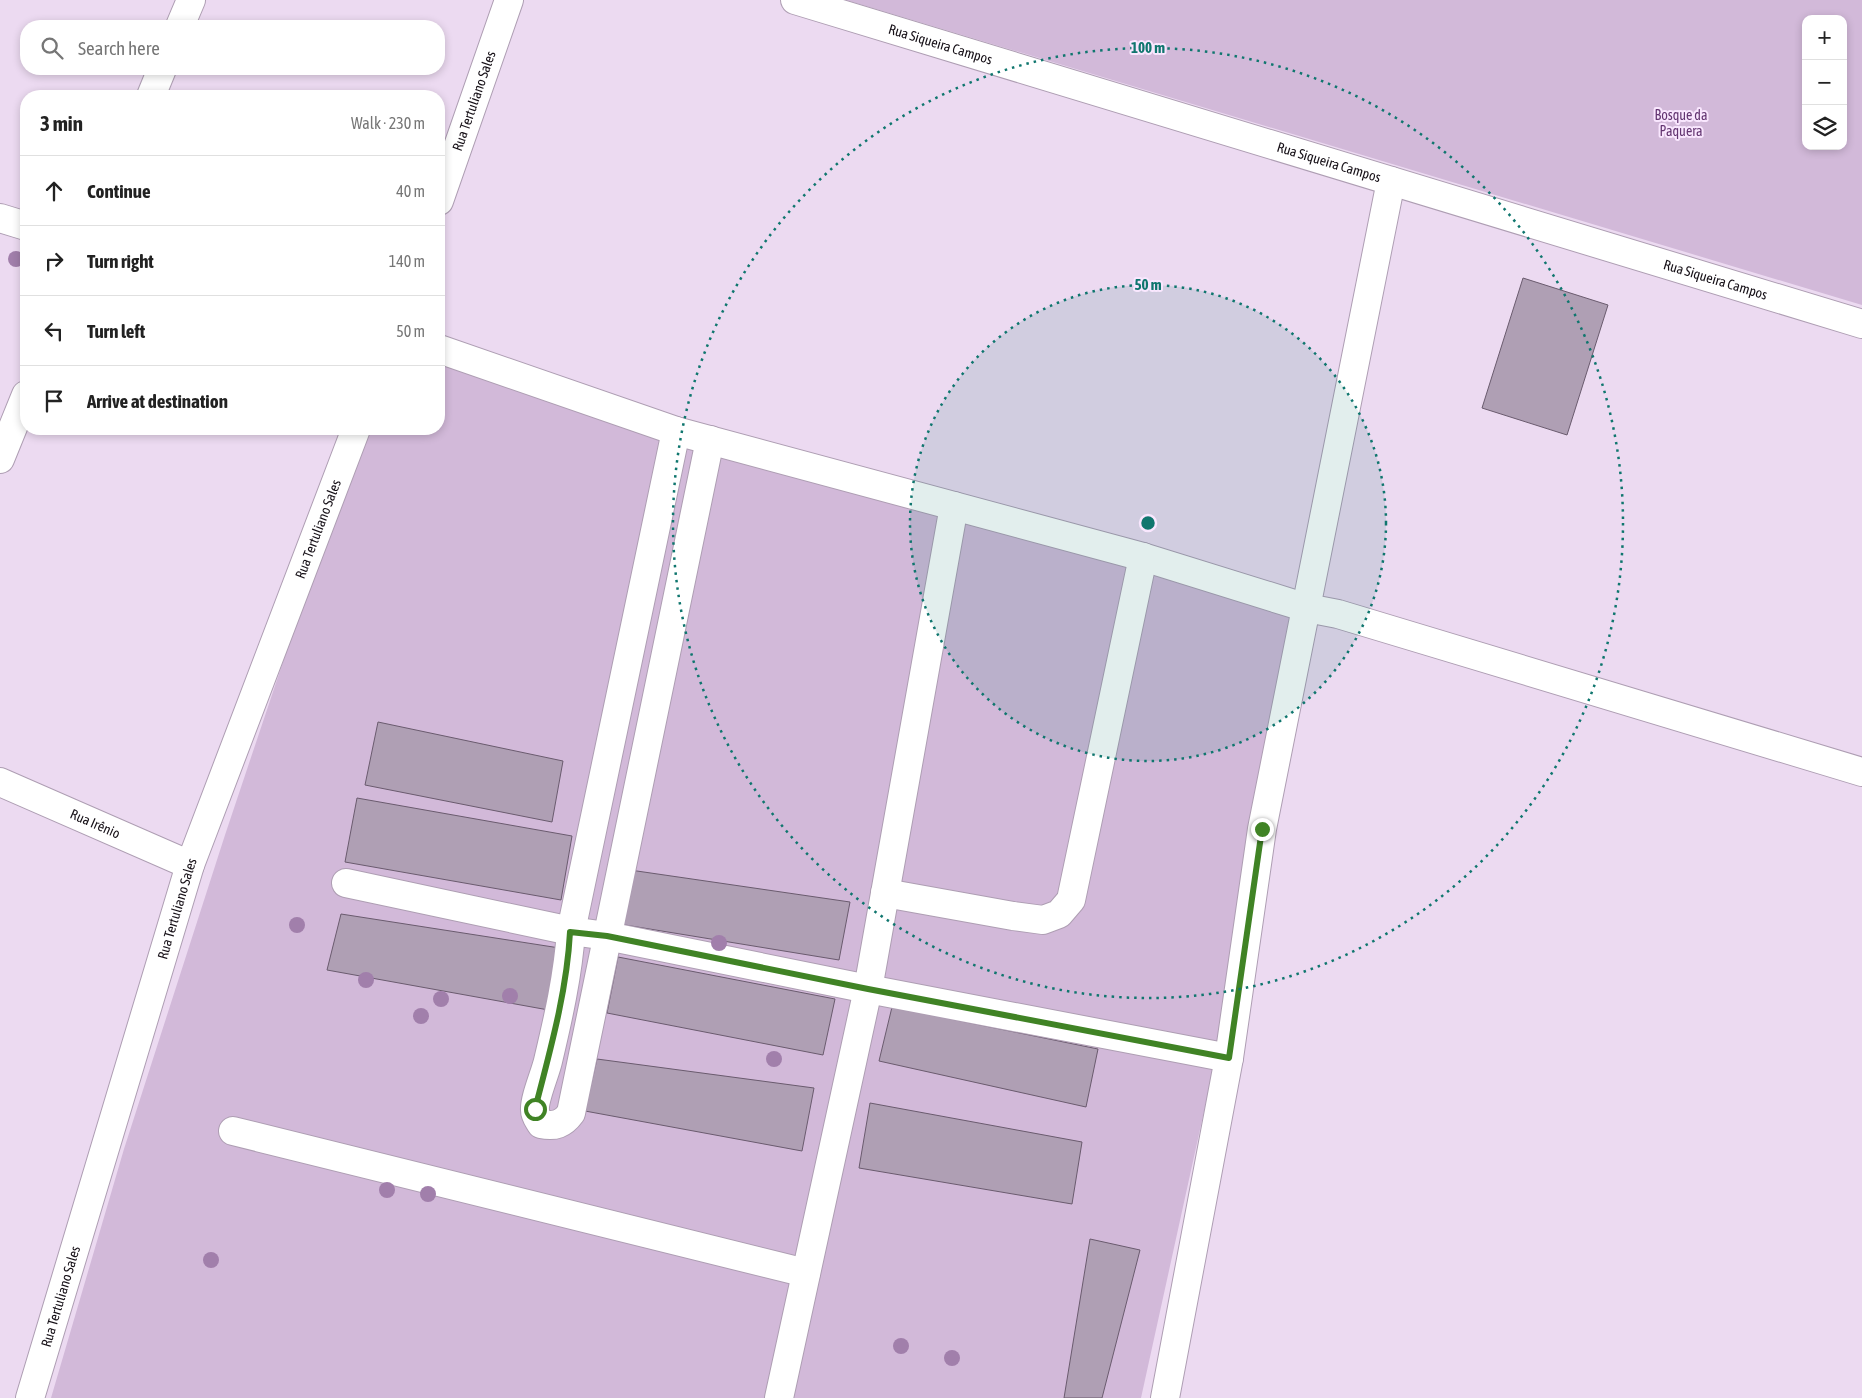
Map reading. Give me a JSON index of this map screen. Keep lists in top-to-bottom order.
{
  "streets": {
    "street": ["Rua Siqueira Campos", "Rua Tertuliano Sales", "Rua Irênio"]
  },
  "crossings": [
    ["Rua Tertuliano Sales", "Rua Irênio"]
  ],
  "parks": ["Bosque da Paquera"],
  "page": {
    "map_buttons": ["+", "−"],
    "search": "Search here",
    "heading": ["3 min", "Walk · 230 m"],
    "list": [
      ["Continue", "40 m"],
      ["Turn right", "140 m"],
      ["Turn left", "50 m"],
      "Arrive at destination"
    ]
  },
  "rings": ["100 m", "50 m"]
}
